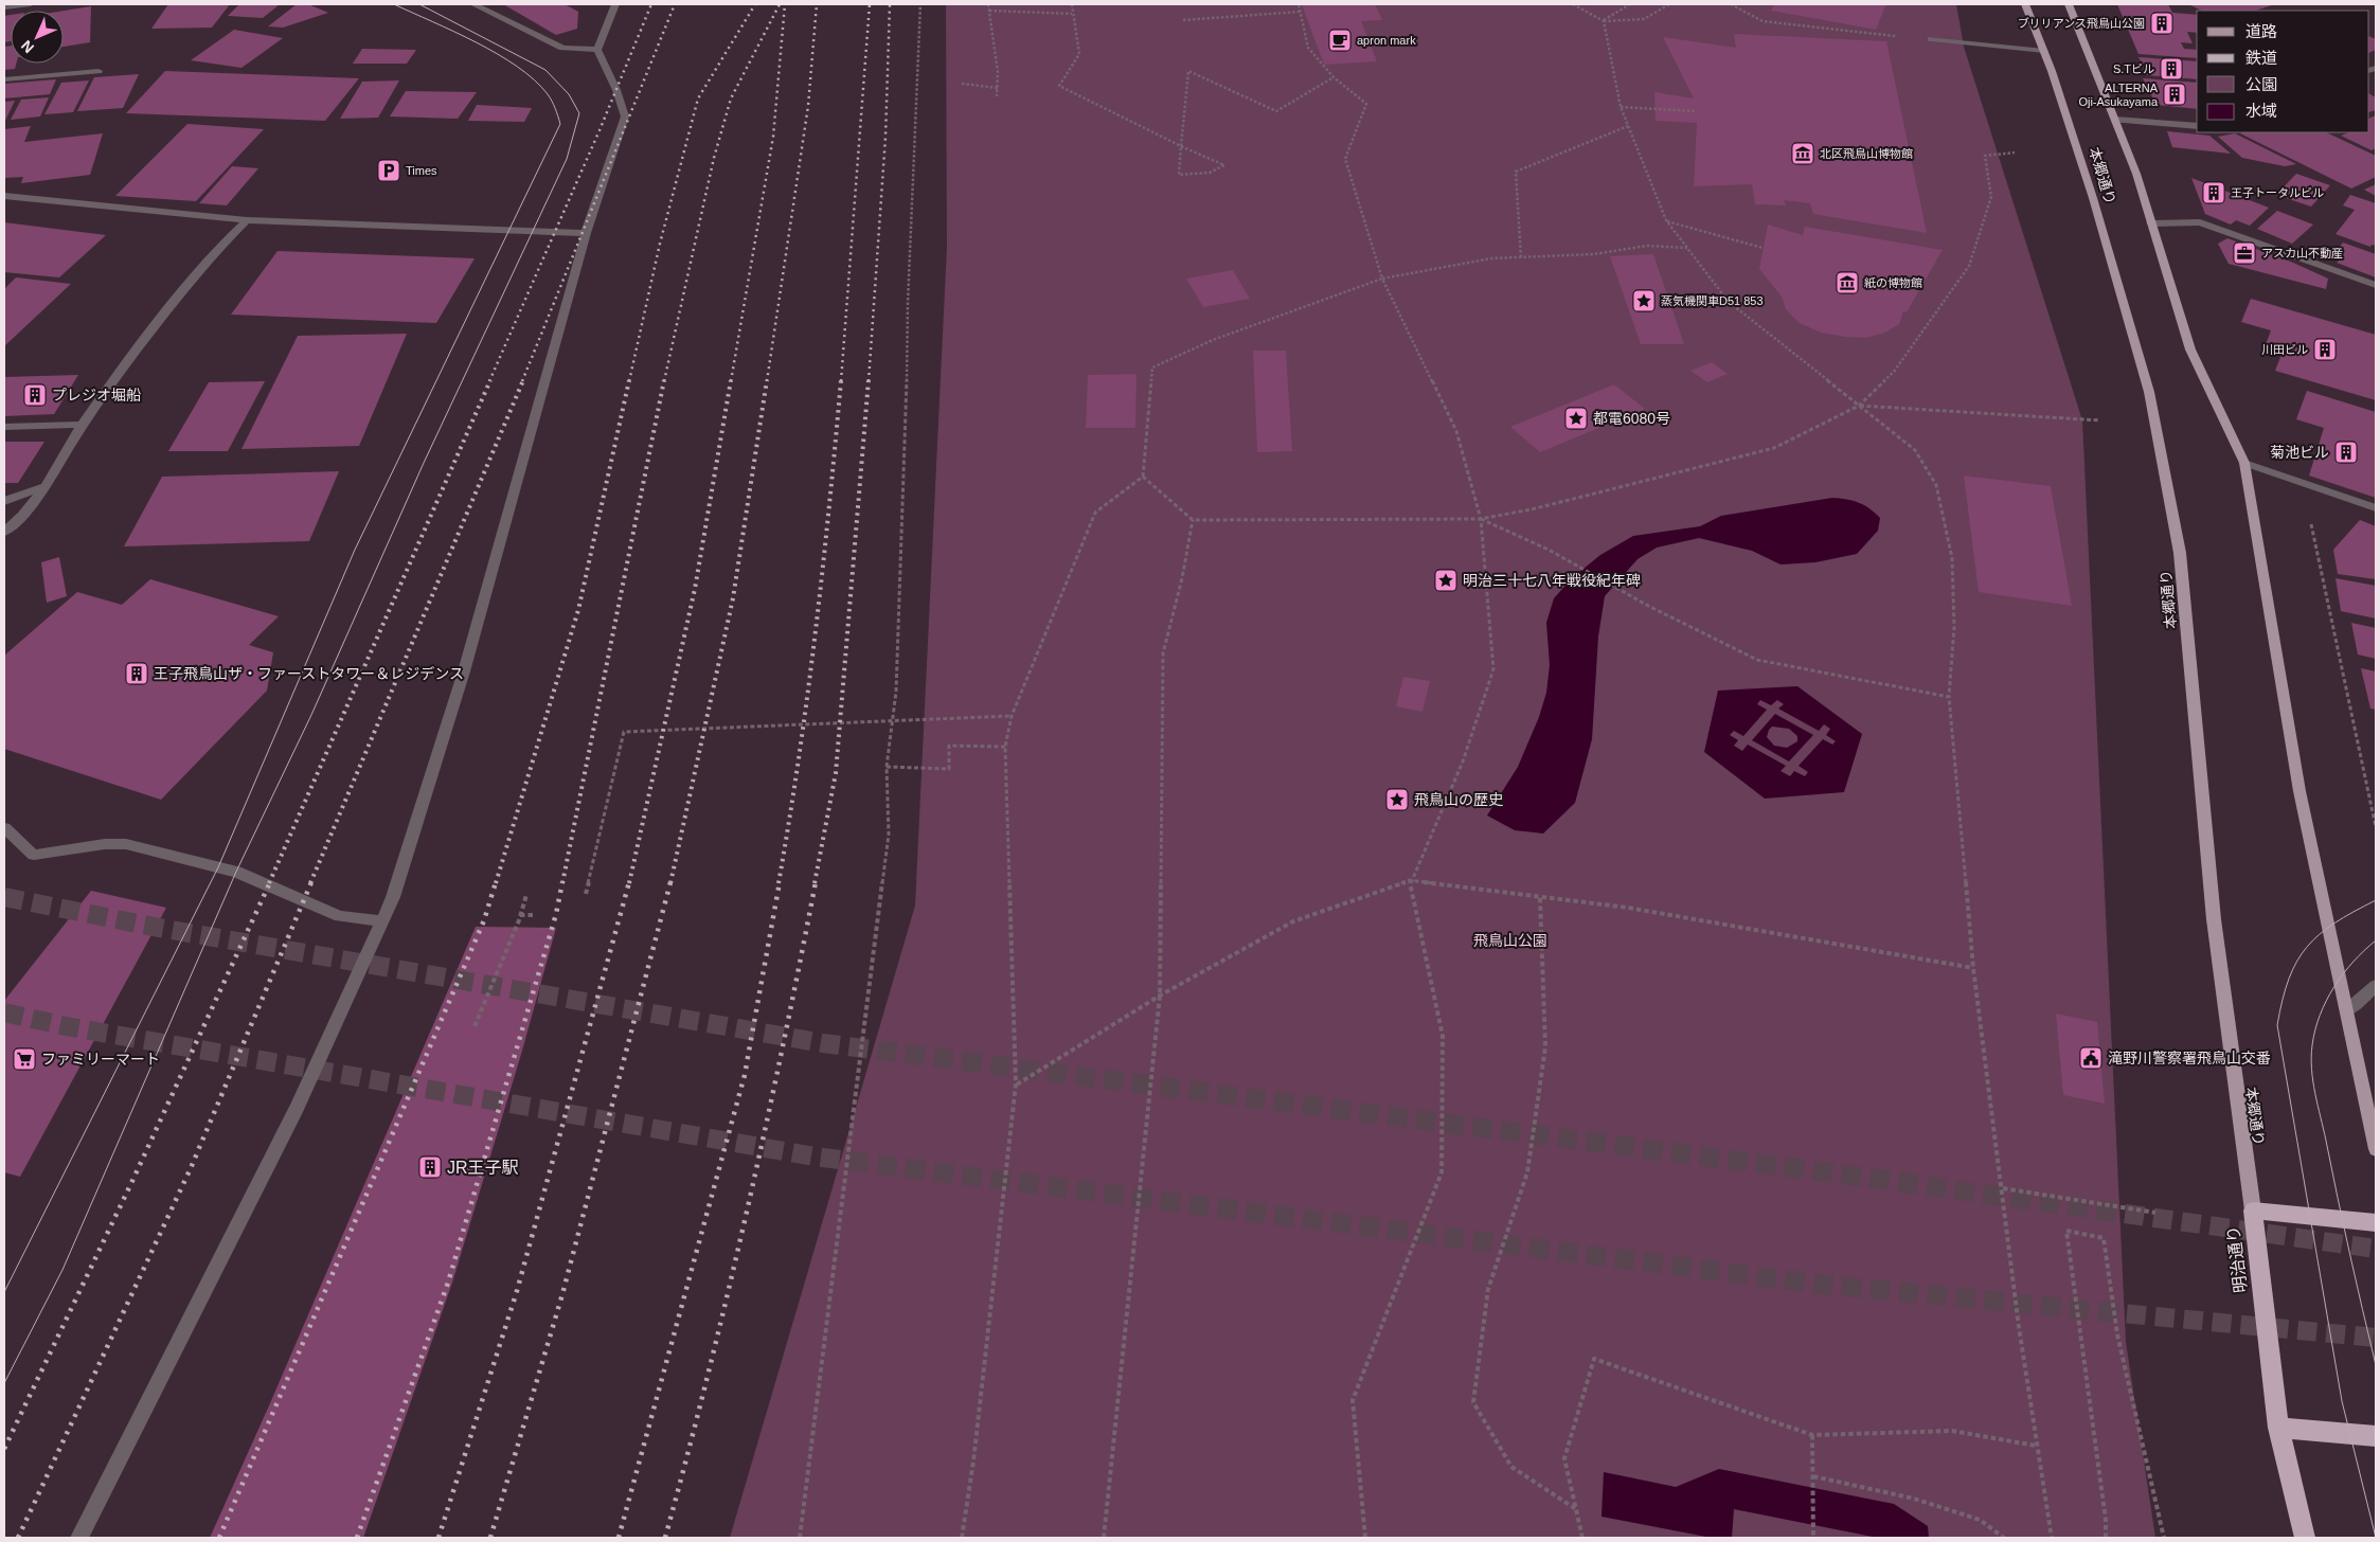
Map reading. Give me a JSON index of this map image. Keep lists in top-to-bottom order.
{
  "streets": {
    "highway": ["明治通り"],
    "main road": ["本郷通り"]
  },
  "crossings": [
    ["本郷通り", "明治通り"]
  ],
  "parks": ["飛鳥山公園"],
  "places": {
    "building": [
      "ブリリアンス飛鳥山公園",
      "S.Tビル",
      "ALTERNA Oji-Asukayama",
      "王子トータルビル",
      "川田ビル",
      "プレジオ堀船",
      "菊池ビル",
      "王子飛鳥山ザ・ファーストタワー＆レジデンス",
      "JR王子駅"
    ],
    "cafe": ["apron mark"],
    "museum": ["北区飛鳥山博物館", "紙の博物館"],
    "parking": ["Times"],
    "office": ["アスカ山不動産"],
    "place": [
      "蒸気機関車D51 853",
      "都電6080号",
      "明治三十七八年戦役紀年碑",
      "飛鳥山の歴史"
    ],
    "public building": ["滝野川警察署飛鳥山交番"],
    "supermarket": ["ファミリーマート"]
  },
  "legend": [
    "道路",
    "鉄道",
    "公園",
    "水域"
  ],
  "north": "bottom left"
}
